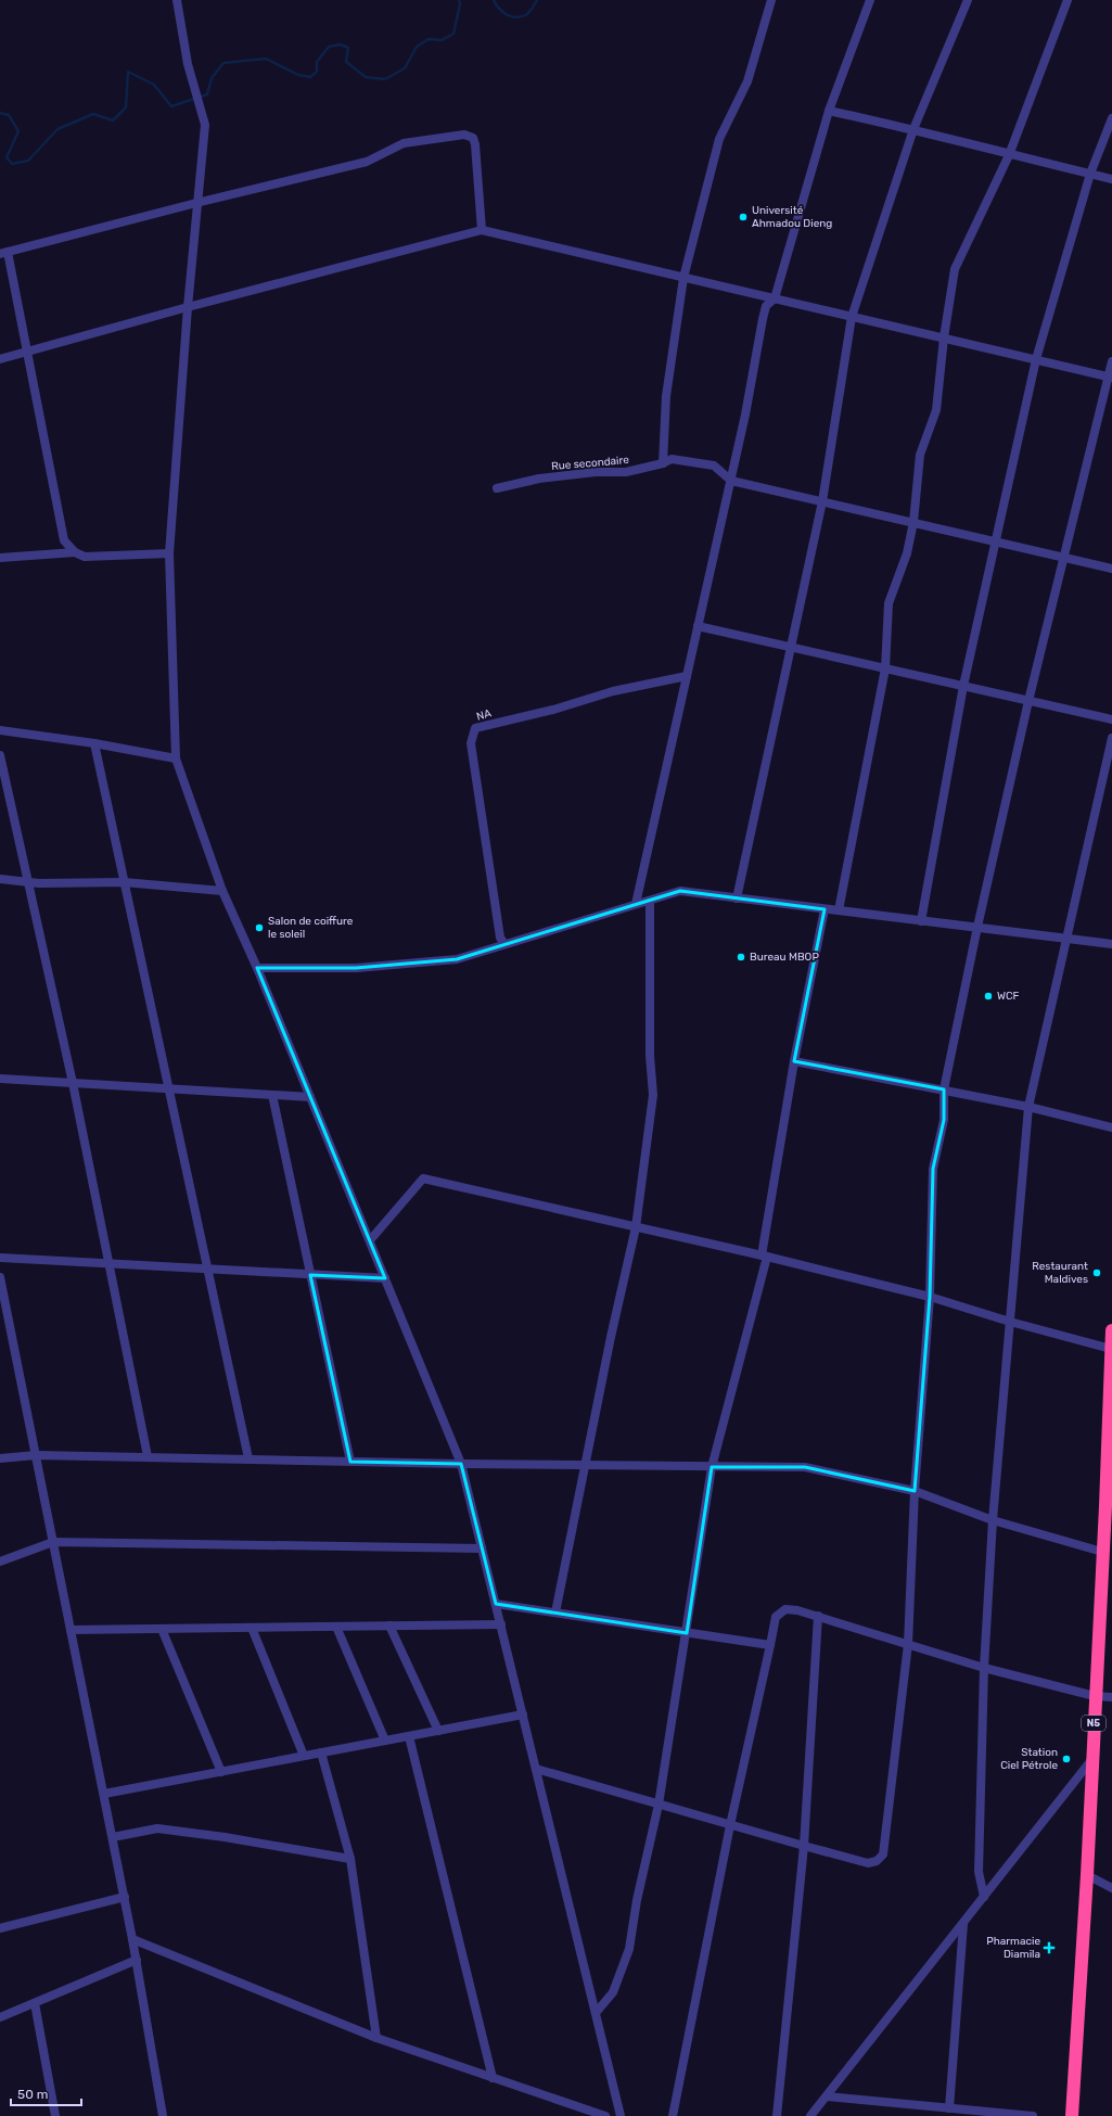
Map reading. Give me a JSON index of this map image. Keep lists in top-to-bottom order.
{
  "streets": {
    "highway": ["N5"],
    "street": ["Rue secondaire", "NA"]
  },
  "places": {
    "other": [
      "Université Ahmadou Dieng",
      "Salon de coiffure le soleil",
      "Bureau MBOP",
      "WCF",
      "Restaurant Maldives",
      "Station Ciel Pétrole"
    ],
    "health": ["Pharmacie Diamila"]
  },
  "scale_bar": "50 m"
}
